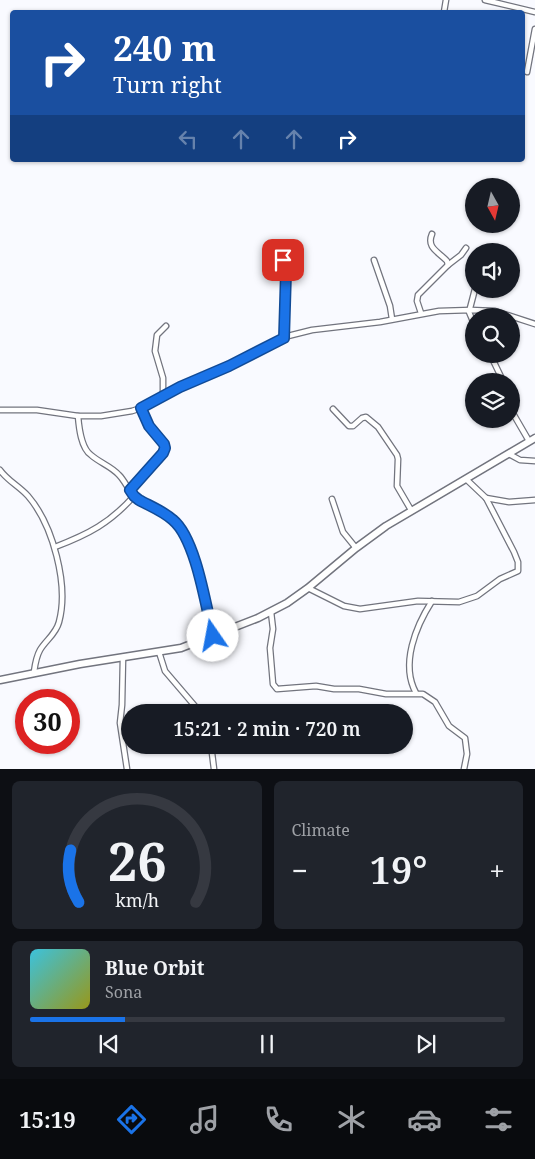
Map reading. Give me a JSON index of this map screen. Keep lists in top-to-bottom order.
{
  "north": "bottom",
  "page": {
    "turn": ["240 m", "Turn right"],
    "limit": "30",
    "trip": "15:21 · 2 min · 720 m",
    "tile": "Climate",
    "heat": ["−", "19°", "+"],
    "song": ["Blue Orbit", "Sona"],
    "tabs": "15:19",
    "gauge": ["26", "km/h"]
  }
}
